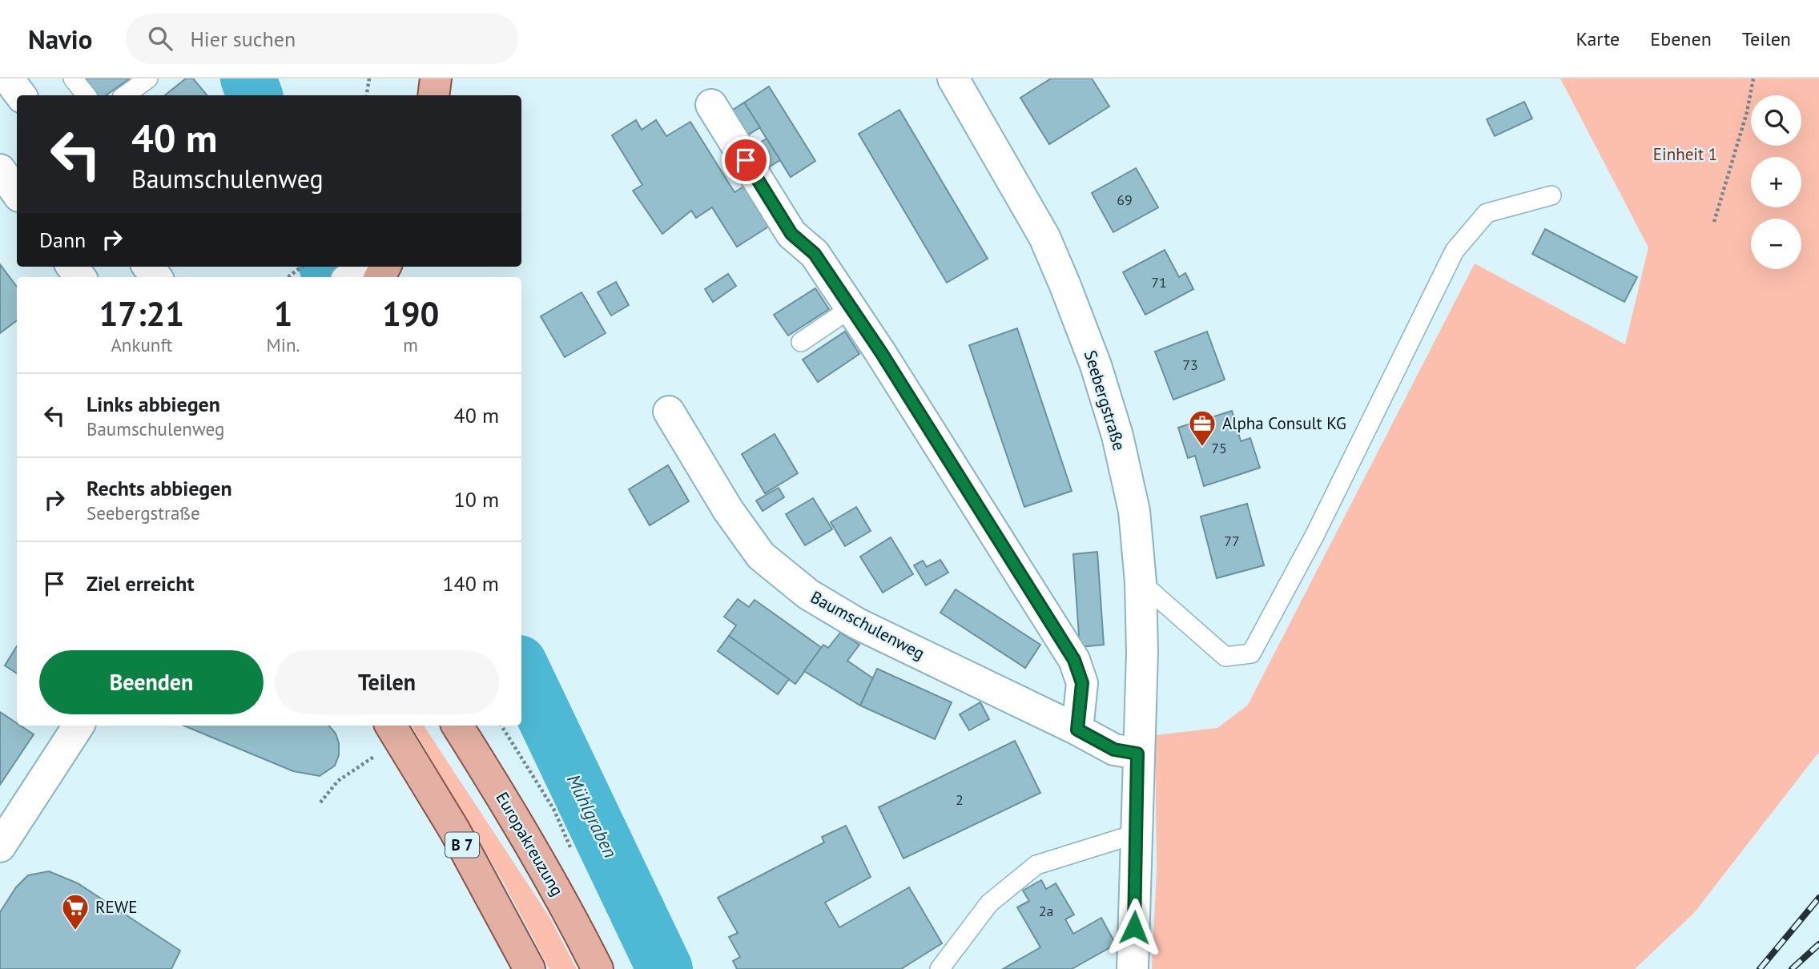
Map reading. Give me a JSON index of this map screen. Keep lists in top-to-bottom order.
{
  "streets": {
    "main road": ["Europakreuzung", "B 7"],
    "street": ["Seebergstraße", "Baumschulenweg"]
  },
  "crossings": [
    ["Seebergstraße", "Baumschulenweg"]
  ],
  "water": ["Mühlgraben"],
  "parks": ["Einheit 1"],
  "places": {
    "office": ["Alpha Consult KG"],
    "supermarket": ["REWE"]
  },
  "house_numbers": [
    "69",
    "71",
    "73",
    "75",
    "77",
    "2",
    "2a"
  ],
  "page": {
    "header": "Navio",
    "search": "Hier suchen",
    "nav": ["Karte", "Ebenen", "Teilen"],
    "map_buttons": ["+", "−"],
    "turn": ["40 m", "Baumschulenweg"],
    "then": "Dann",
    "eta": [
      "17:21",
      "Ankunft",
      "1",
      "Min.",
      "190",
      "m"
    ],
    "list": [
      {
        "name": "Links abbiegen",
        "note": "Baumschulenweg",
        "value": "40 m"
      },
      {
        "name": "Rechts abbiegen",
        "note": "Seebergstraße",
        "value": "10 m"
      },
      {
        "name": "Ziel erreicht",
        "value": "140 m"
      }
    ],
    "buttons": ["Beenden", "Teilen"]
  }
}
